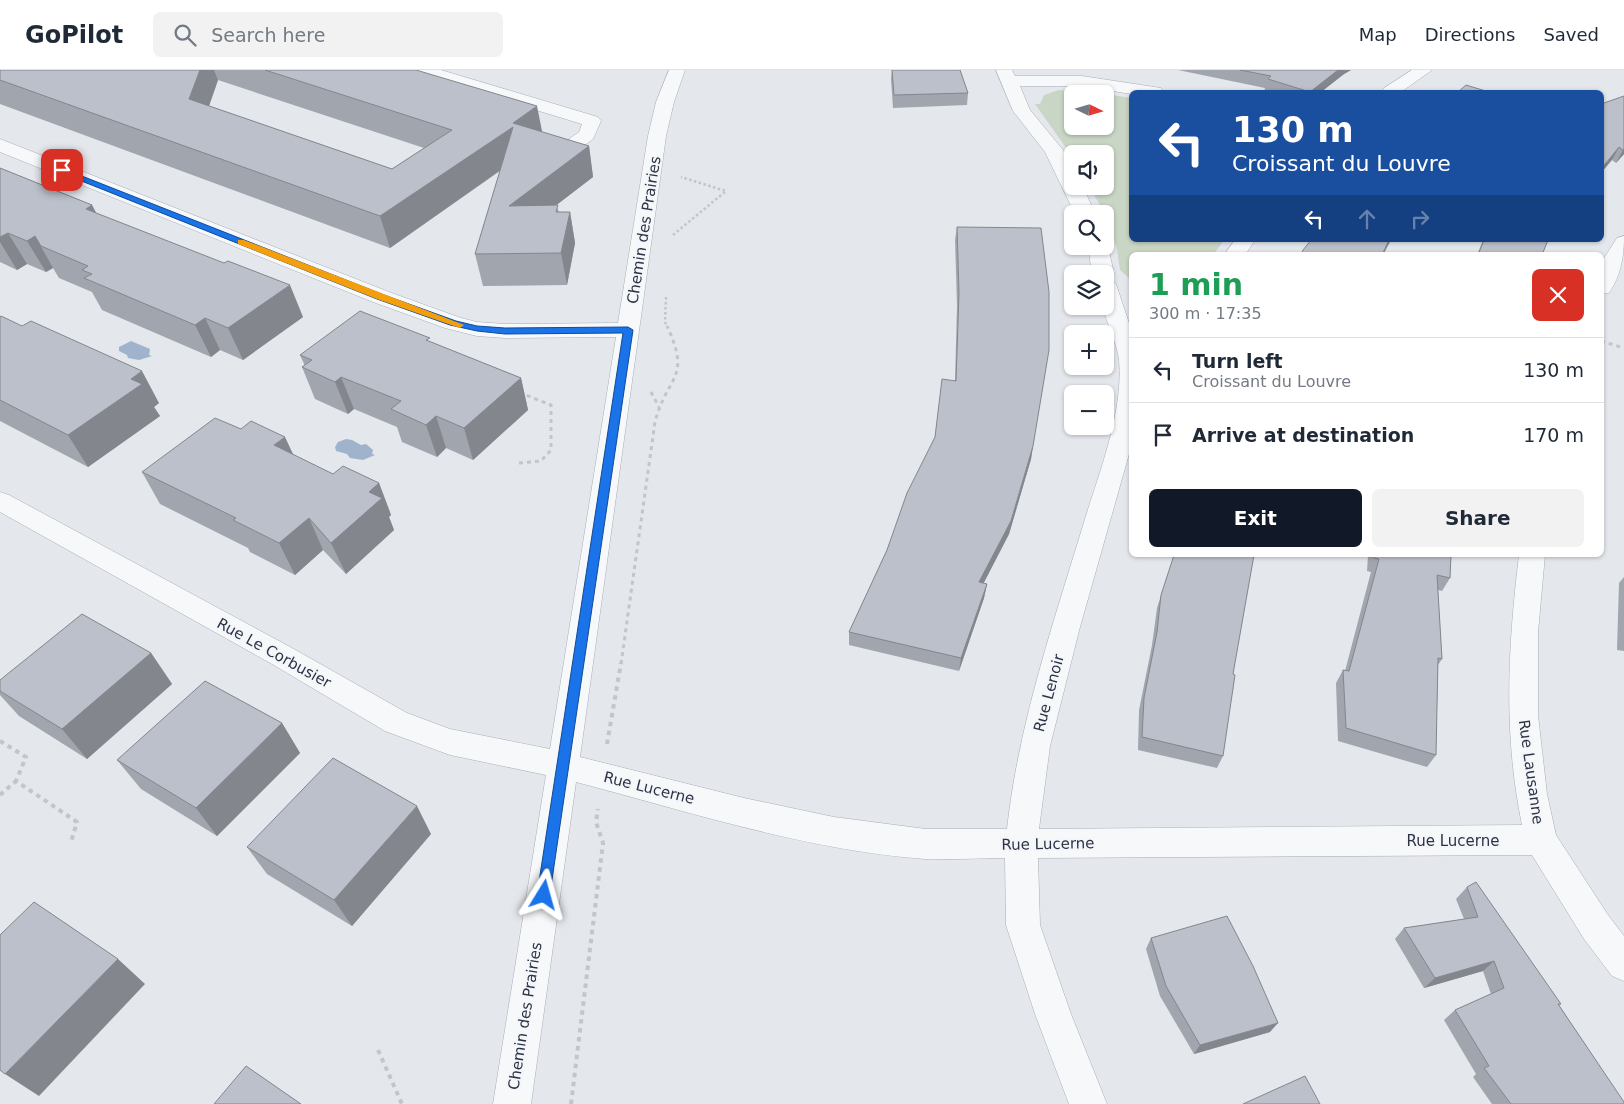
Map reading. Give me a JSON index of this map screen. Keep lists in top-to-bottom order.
{
  "streets": {
    "street": [
      "Chemin des Prairies",
      "Rue Le Corbusier",
      "Rue Lenoir",
      "Rue Lausanne",
      "Rue Lucerne"
    ]
  },
  "crossings": [
    ["Chemin des Prairies", "Rue Le Corbusier"],
    ["Chemin des Prairies", "Rue Lucerne"],
    ["Rue Le Corbusier", "Rue Lucerne"],
    ["Rue Lenoir", "Rue Lucerne"],
    ["Rue Lausanne", "Rue Lucerne"]
  ],
  "north": "right",
  "page": {
    "header": "GoPilot",
    "search": "Search here",
    "nav": ["Map", "Directions", "Saved"],
    "map_buttons": ["+", "−"],
    "turn": ["130 m", "Croissant du Louvre"],
    "heading": ["1 min", "300 m · 17:35"],
    "list": [
      {
        "name": "Turn left",
        "note": "Croissant du Louvre",
        "value": "130 m"
      },
      {
        "name": "Arrive at destination",
        "value": "170 m"
      }
    ],
    "buttons": ["Exit", "Share"]
  }
}
